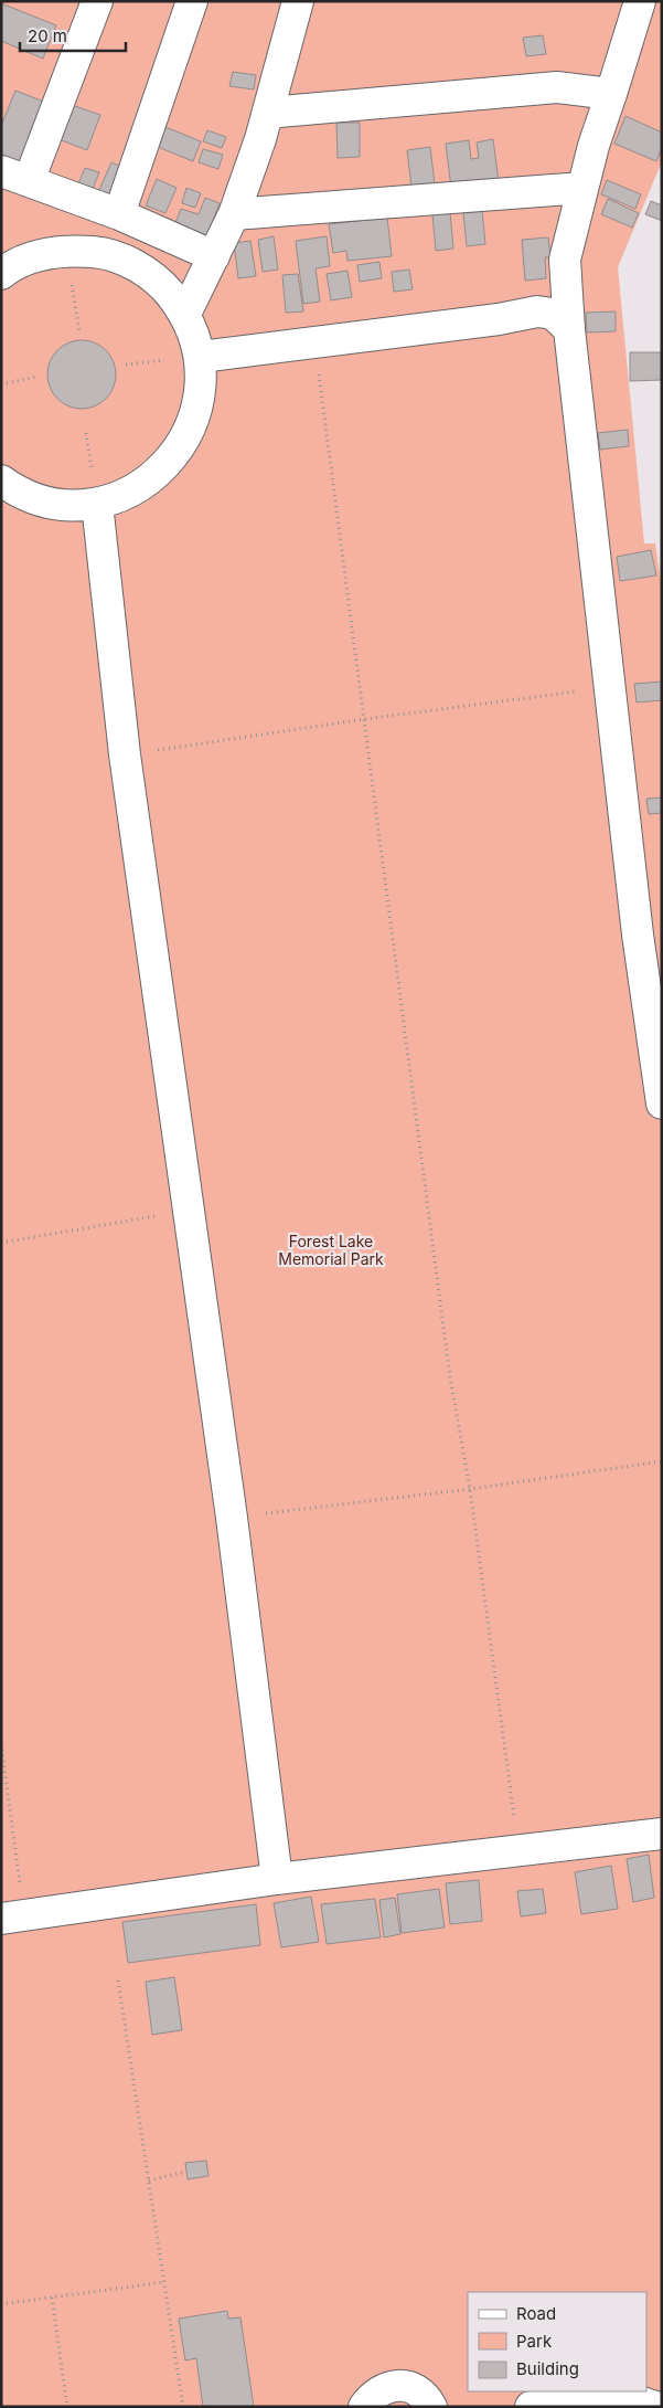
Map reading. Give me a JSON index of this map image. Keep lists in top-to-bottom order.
{
  "parks": ["Forest Lake Memorial Park"],
  "legend": ["Road", "Park", "Building"],
  "scale_bar": "20 m"
}
